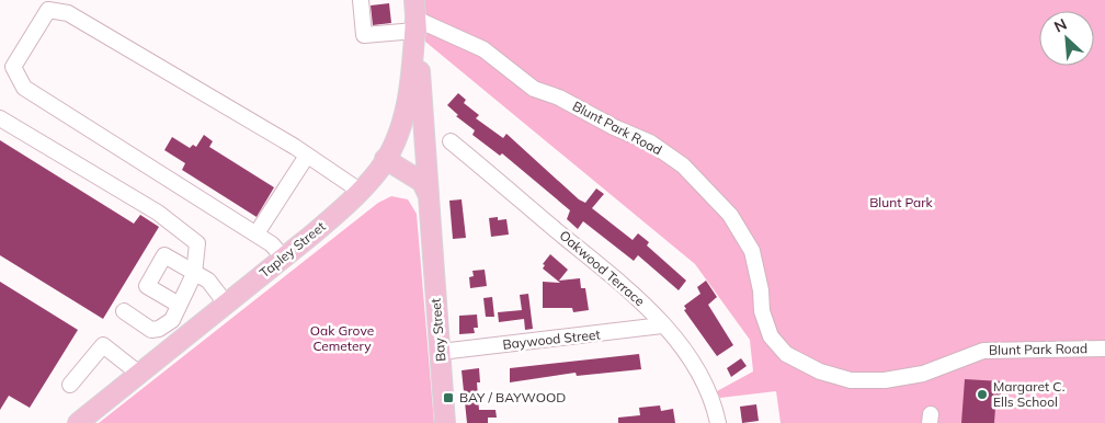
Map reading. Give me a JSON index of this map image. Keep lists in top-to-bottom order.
{
  "streets": {
    "main road": ["Tapley Street", "Bay Street"],
    "street": ["Blunt Park Road", "Oakwood Terrace", "Baywood Street"]
  },
  "crossings": [
    ["Blunt Park Road", "Tapley Street"],
    ["Blunt Park Road", "Bay Street"],
    ["Tapley Street", "Bay Street"],
    ["Oakwood Terrace", "Baywood Street"],
    ["Bay Street", "Baywood Street"]
  ],
  "parks": ["Blunt Park", "Oak Grove Cemetery"],
  "places": {
    "other": ["Margaret C. Ells School"],
    "transit": ["BAY / BAYWOOD"]
  },
  "north": "top left"
}
